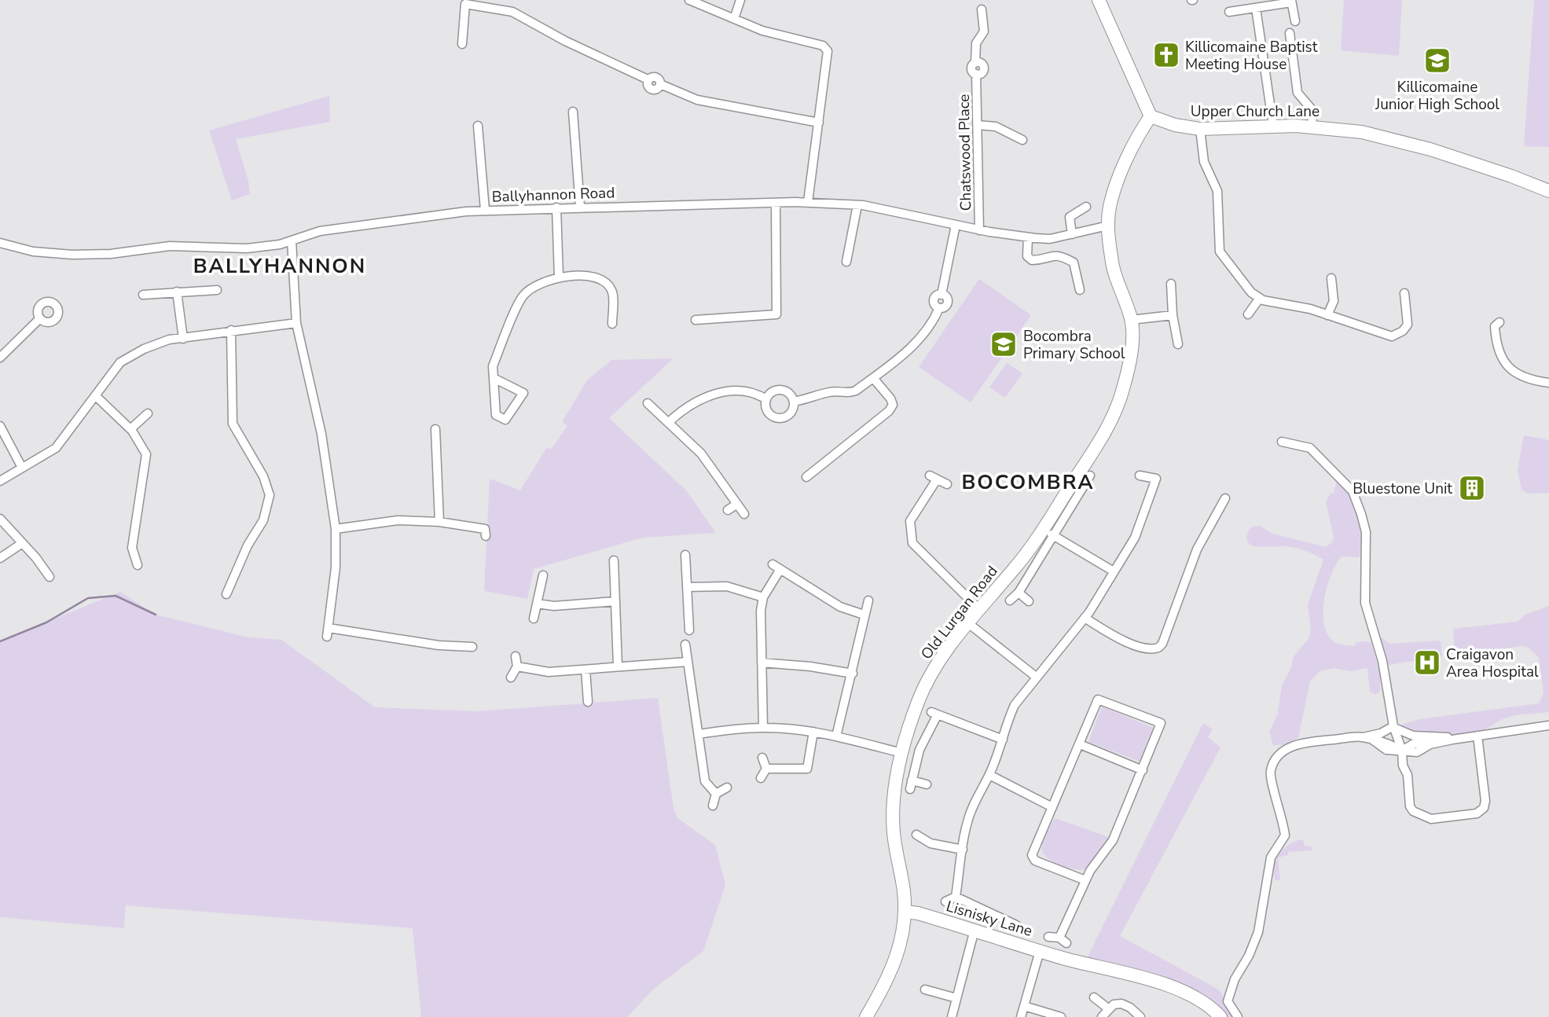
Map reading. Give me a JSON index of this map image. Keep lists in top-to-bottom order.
{
  "streets": {
    "street": [
      "Upper Church Lane",
      "Chatswood Place",
      "Ballyhannon Road",
      "Old Lurgan Road",
      "Lisnisky Lane"
    ]
  },
  "crossings": [
    ["Upper Church Lane", "Old Lurgan Road"],
    ["Chatswood Place", "Ballyhannon Road"],
    ["Ballyhannon Road", "Old Lurgan Road"],
    ["Old Lurgan Road", "Lisnisky Lane"]
  ],
  "districts": ["BALLYHANNON", "BOCOMBRA"],
  "places": {
    "church": ["Killicomaine Baptist Meeting House"],
    "school or university": ["Killicomaine Junior High School", "Bocombra Primary School"],
    "building": ["Bluestone Unit"],
    "hospital": ["Craigavon Area Hospital"]
  }
}
